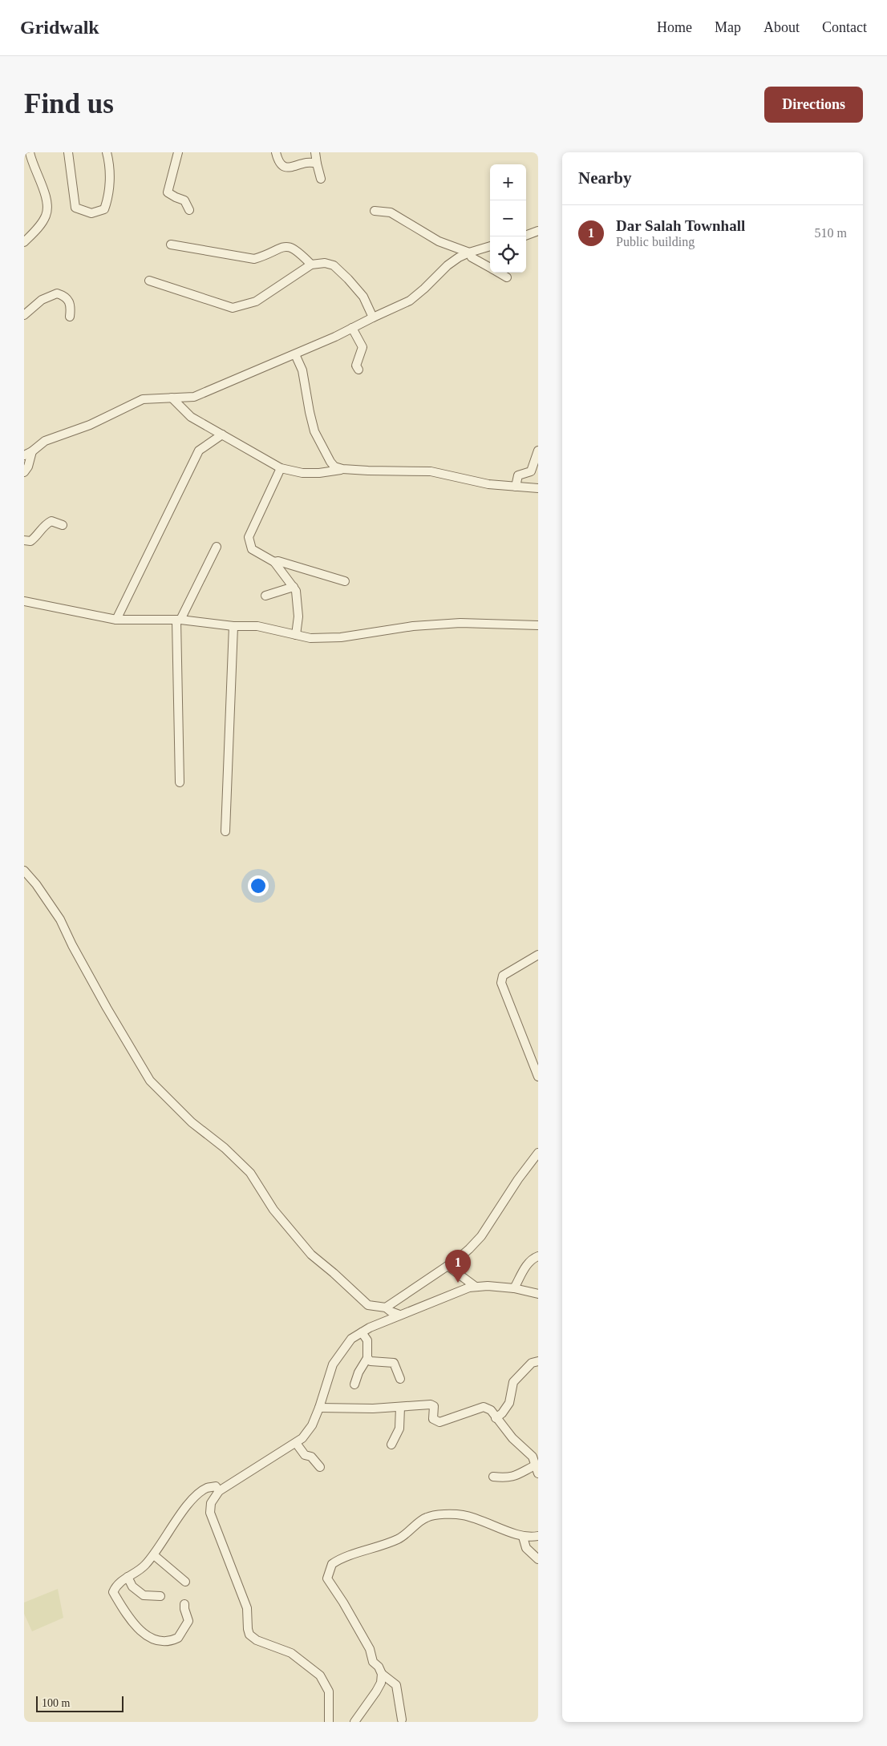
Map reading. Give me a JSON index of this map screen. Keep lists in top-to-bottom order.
{
  "scale_bar": "100 m",
  "page": {
    "header": "Gridwalk",
    "nav": [
      "Home",
      "Map",
      "About",
      "Contact"
    ],
    "buttons": "Directions",
    "title": "Find us",
    "heading": "Nearby",
    "map_buttons": ["+", "−"],
    "list": [
      {
        "mark": "1",
        "name": "Dar Salah Townhall",
        "note": "Public building",
        "value": "510 m"
      }
    ],
    "pins": "1",
    "scale": "100 m"
  }
}
